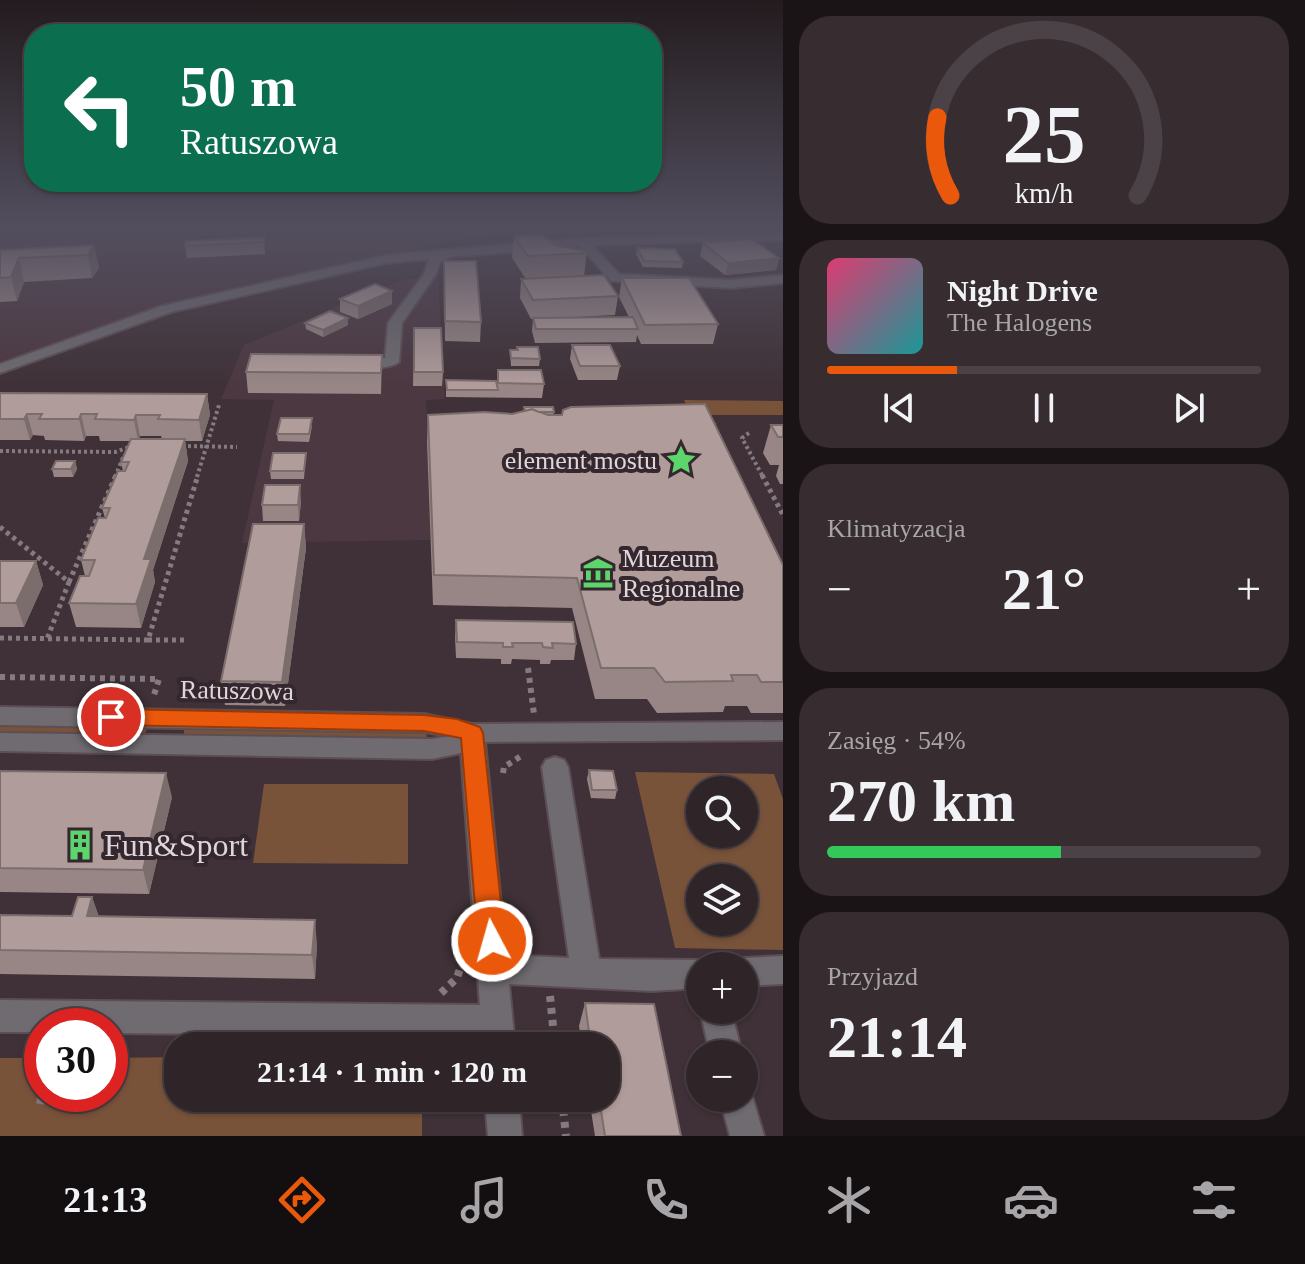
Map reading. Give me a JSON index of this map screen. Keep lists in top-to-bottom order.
{
  "streets": {
    "street": ["Ratuszowa"]
  },
  "places": {
    "place": ["element mostu"],
    "museum": ["Muzeum Regionalne"],
    "building": ["Fun&Sport"]
  },
  "page": {
    "turn": ["50 m", "Ratuszowa"],
    "song": ["Night Drive", "The Halogens"],
    "tile": [
      "Klimatyzacja",
      ["Zasięg · 54%", "270 km"],
      ["Przyjazd", "21:14"]
    ],
    "heat": ["−", "21°", "+"],
    "map_buttons": ["+", "−"],
    "limit": "30",
    "trip": "21:14 · 1 min · 120 m",
    "tabs": "21:13",
    "gauge": ["25", "km/h"]
  }
}
